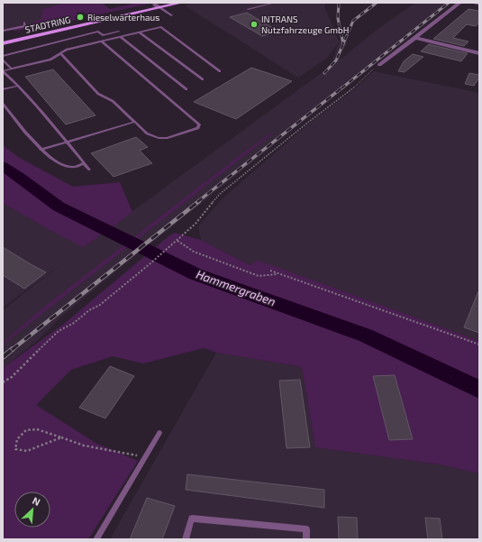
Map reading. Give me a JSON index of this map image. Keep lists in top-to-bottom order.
{
  "streets": {
    "main road": ["STADTRING"]
  },
  "water": ["Hammergraben"],
  "places": ["Rieselwärterhaus", "INTRANS Nutzfahrzeuge GmbH"],
  "north": "top right"
}
